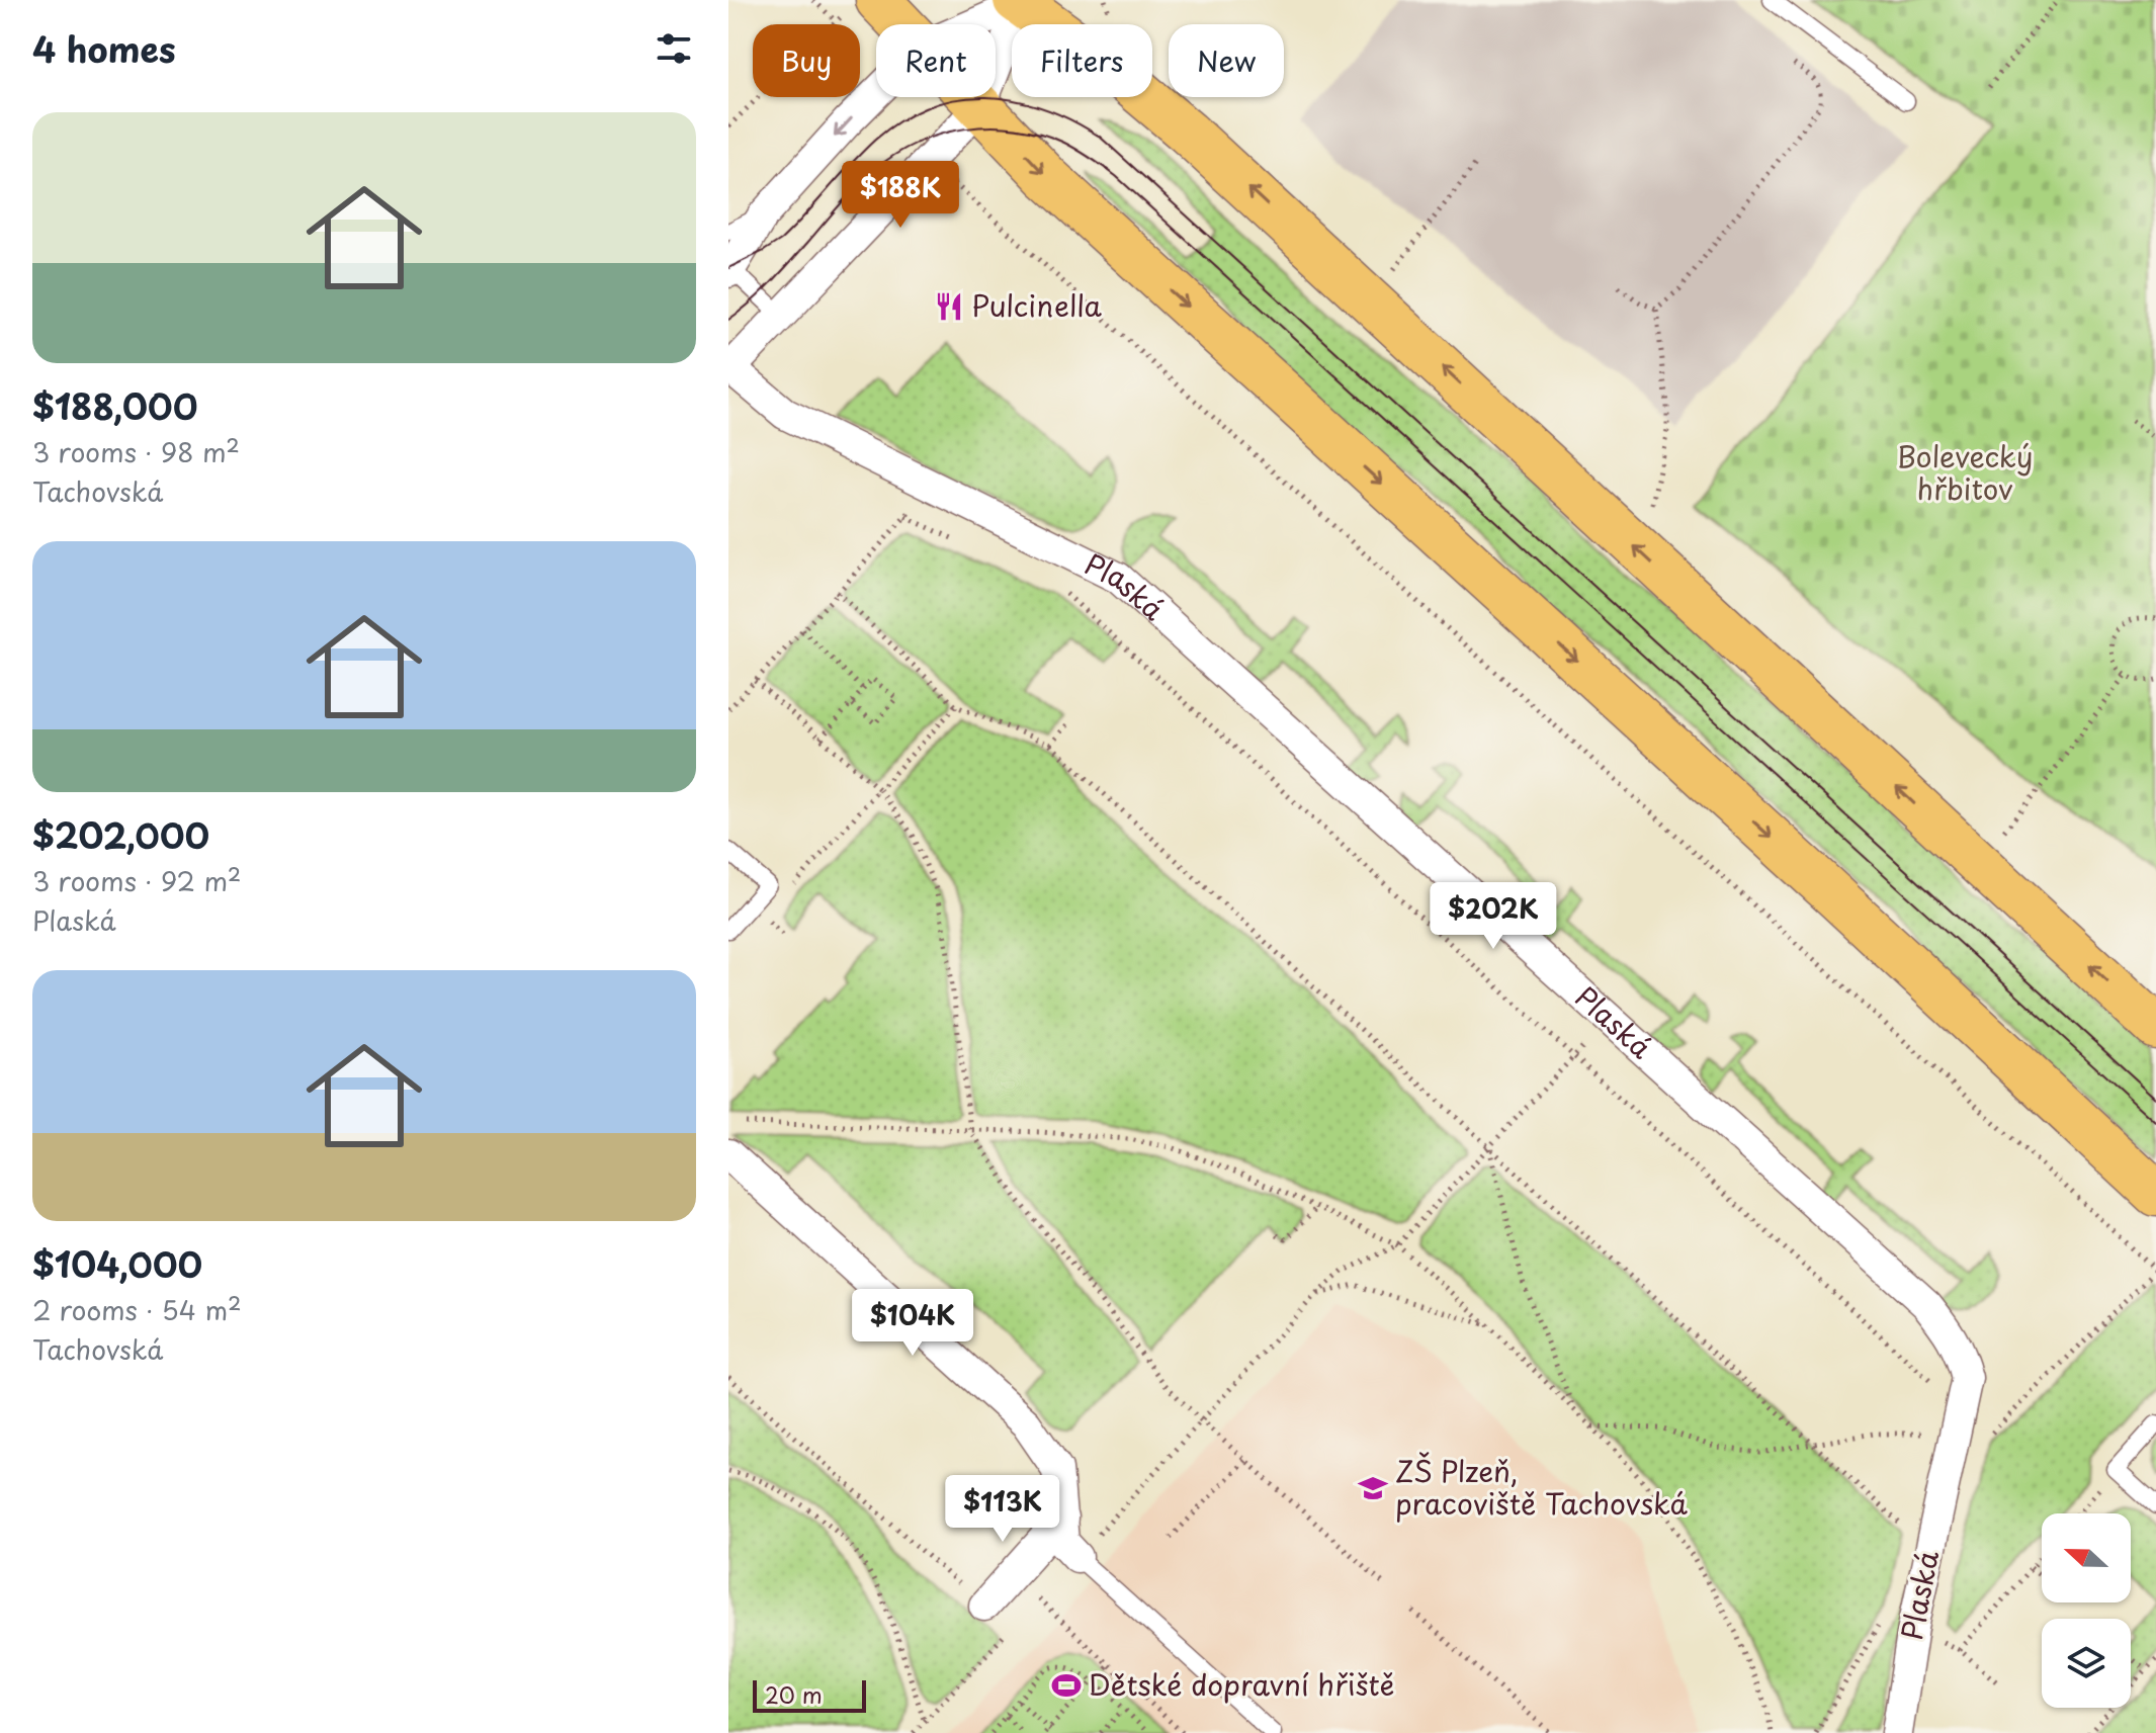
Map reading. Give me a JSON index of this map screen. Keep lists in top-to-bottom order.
{
  "streets": {
    "street": ["Plaská"]
  },
  "parks": ["Bolevecký hřbitov"],
  "places": {
    "restaurant": ["Pulcinella"],
    "school or university": ["ZŠ Plzeň, pracoviště Tachovská"],
    "sports": ["Dětské dopravní hřiště"]
  },
  "scale_bar": "20 m",
  "north": "left",
  "page": {
    "heading": "4 homes",
    "chip": [
      "Buy",
      "Rent",
      "Filters",
      "New"
    ],
    "list": [
      {
        "name": "$188,000",
        "note": "3 rooms · 98 m² · Tachovská"
      },
      {
        "name": "$202,000",
        "note": "3 rooms · 92 m² · Plaská"
      },
      {
        "name": "$104,000",
        "note": "2 rooms · 54 m² · Tachovská"
      }
    ],
    "price": [
      "$188K",
      "$202K",
      "$104K",
      "$113K"
    ],
    "scale": "20 m"
  }
}
